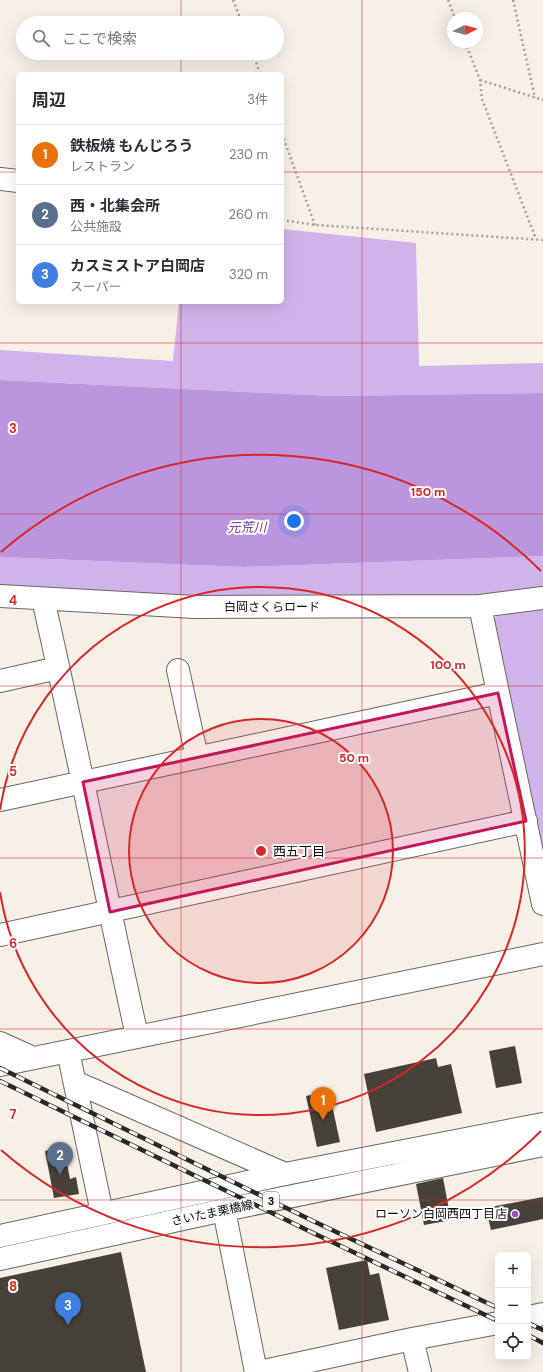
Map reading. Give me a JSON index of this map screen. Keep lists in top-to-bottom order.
{
  "streets": {
    "street": ["白岡さくらロード", "3", "さいたま栗橋線"]
  },
  "districts": ["西五丁目"],
  "water": ["元荒川"],
  "places": ["ローソン白岡西四丁目店"],
  "north": "right",
  "page": {
    "search": "ここで検索",
    "heading": ["周辺", "3件"],
    "list": [
      {
        "mark": "1",
        "name": "鉄板焼 もんじろう",
        "note": "レストラン",
        "value": "230 m"
      },
      {
        "mark": "2",
        "name": "西・北集会所",
        "note": "公共施設",
        "value": "260 m"
      },
      {
        "mark": "3",
        "name": "カスミストア白岡店",
        "note": "スーパー",
        "value": "320 m"
      }
    ],
    "pins": ["1", "2", "3"],
    "map_buttons": ["+", "−"]
  },
  "grid": {
    "rows": [
      "3",
      "4",
      "5",
      "6",
      "7",
      "8"
    ]
  },
  "rings": ["150 m", "100 m", "50 m"]
}
